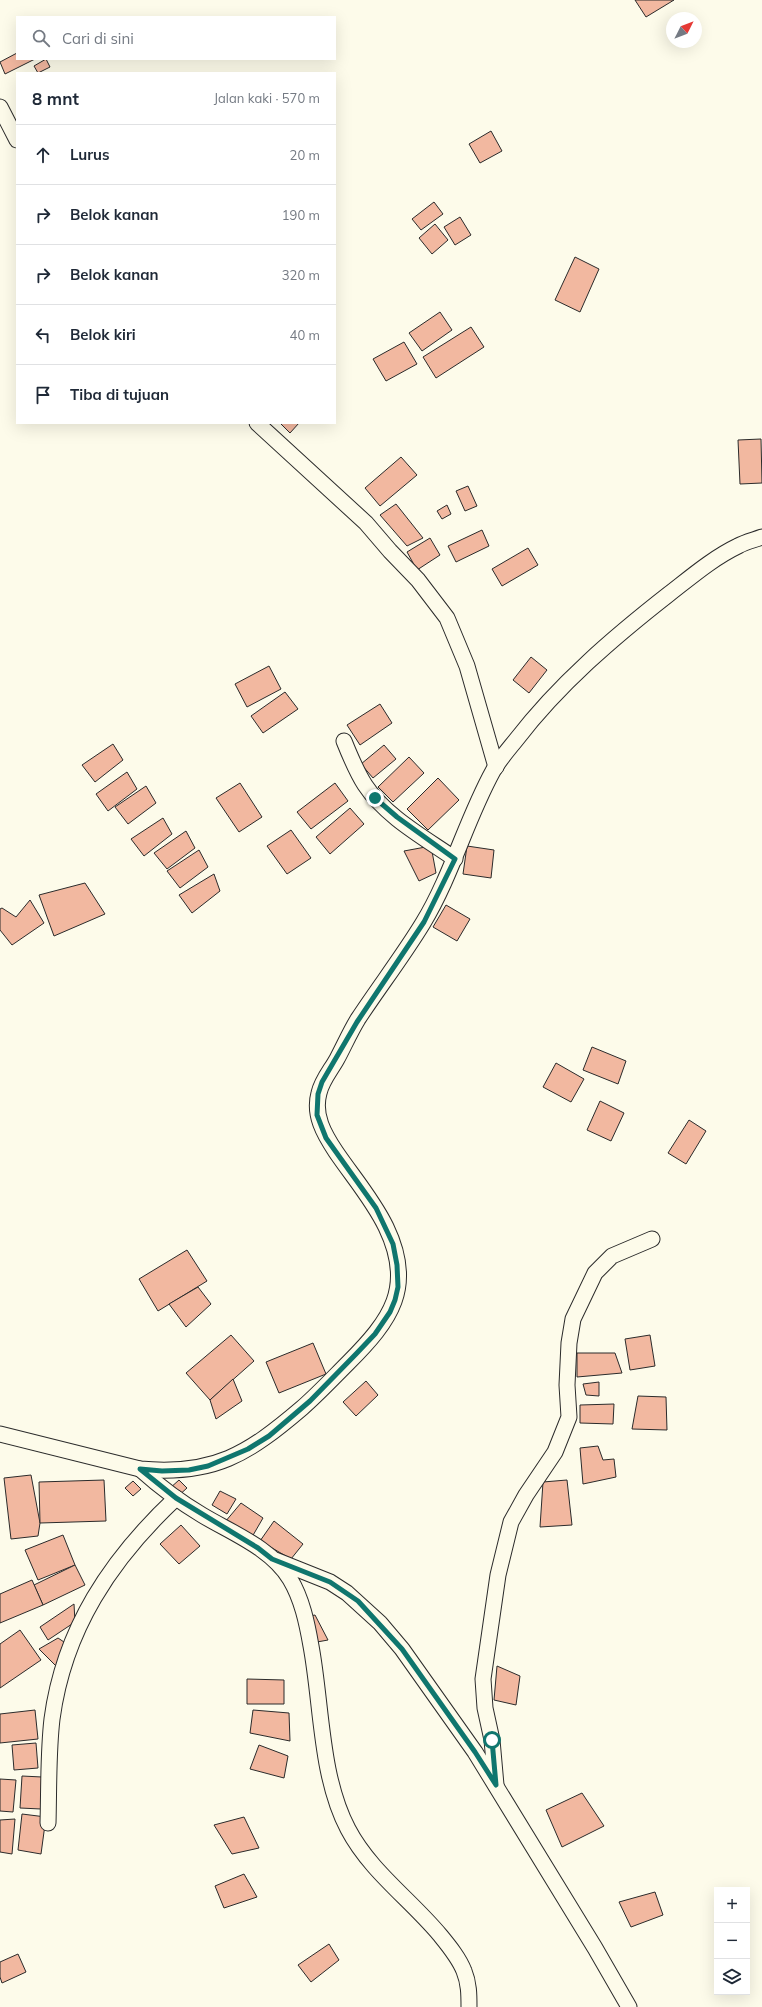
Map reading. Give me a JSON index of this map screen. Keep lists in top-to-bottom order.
{
  "north": "top right",
  "page": {
    "search": "Cari di sini",
    "heading": ["8 mnt", "Jalan kaki · 570 m"],
    "list": [
      ["Lurus", "20 m"],
      ["Belok kanan", "190 m"],
      ["Belok kanan", "320 m"],
      ["Belok kiri", "40 m"],
      "Tiba di tujuan"
    ],
    "map_buttons": ["+", "−"]
  }
}
